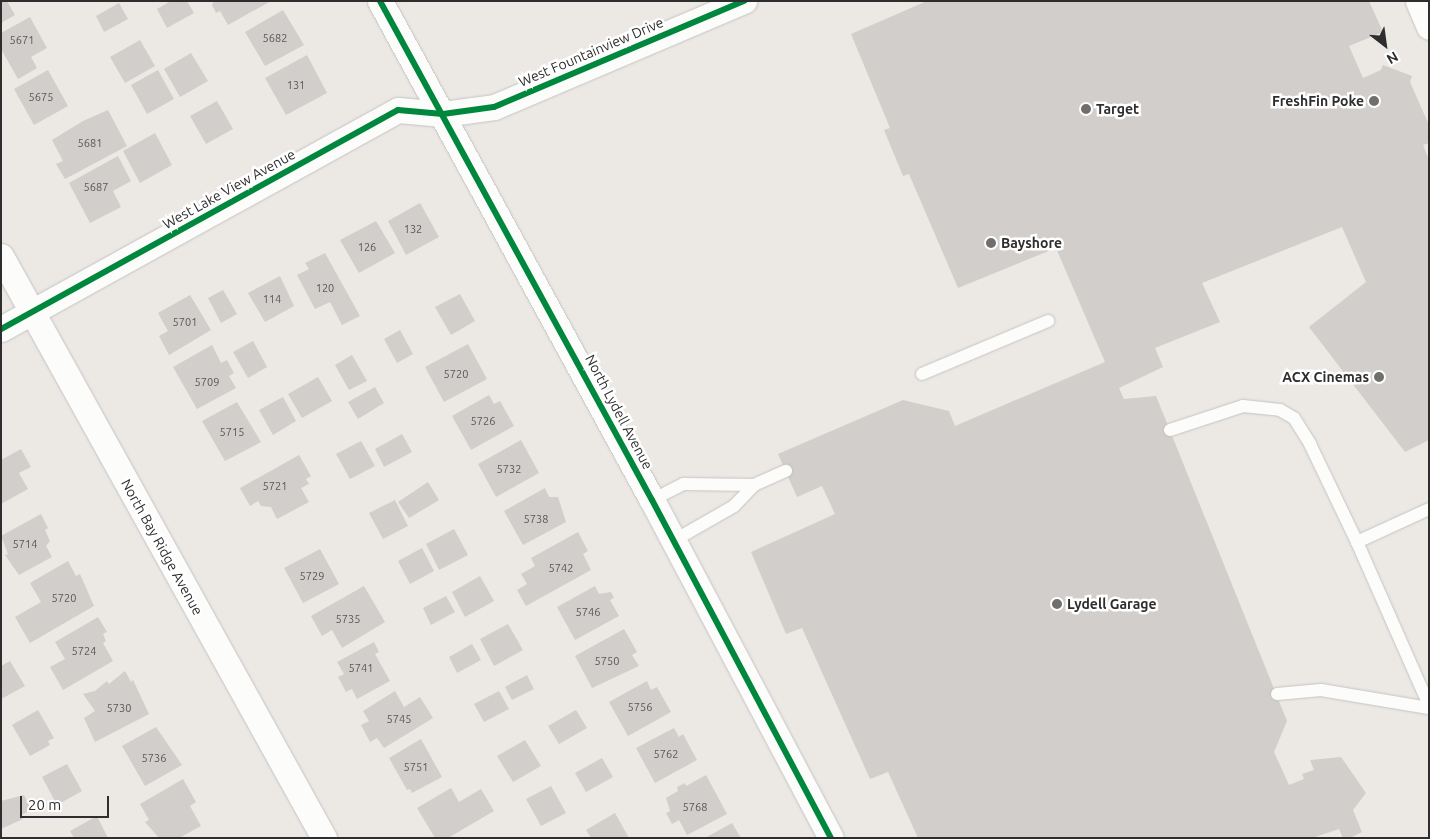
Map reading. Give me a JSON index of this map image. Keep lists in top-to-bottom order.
{
  "streets": {
    "street": [
      "West Fountainview Drive",
      "West Lake View Avenue",
      "North Lydell Avenue",
      "North Bay Ridge Avenue"
    ]
  },
  "crossings": [
    ["West Fountainview Drive", "West Lake View Avenue"],
    ["West Fountainview Drive", "North Lydell Avenue"],
    ["West Lake View Avenue", "North Lydell Avenue"],
    ["West Lake View Avenue", "North Bay Ridge Avenue"]
  ],
  "places": [
    "FreshFin Poke",
    "Target",
    "Bayshore",
    "ACX Cinemas",
    "Lydell Garage"
  ],
  "house_numbers": [
    "5682",
    "5671",
    "131",
    "5675",
    "5681",
    "5687",
    "132",
    "126",
    "120",
    "114",
    "5701",
    "5720",
    "5709",
    "5726",
    "5715",
    "5732",
    "5721",
    "5738",
    "5714",
    "5742",
    "5729",
    "5720",
    "5746",
    "5735",
    "5724",
    "5750",
    "5741",
    "5756",
    "5730",
    "5745",
    "5762",
    "5736",
    "5751",
    "5768"
  ],
  "scale_bar": "20 m",
  "north": "bottom right"
}
